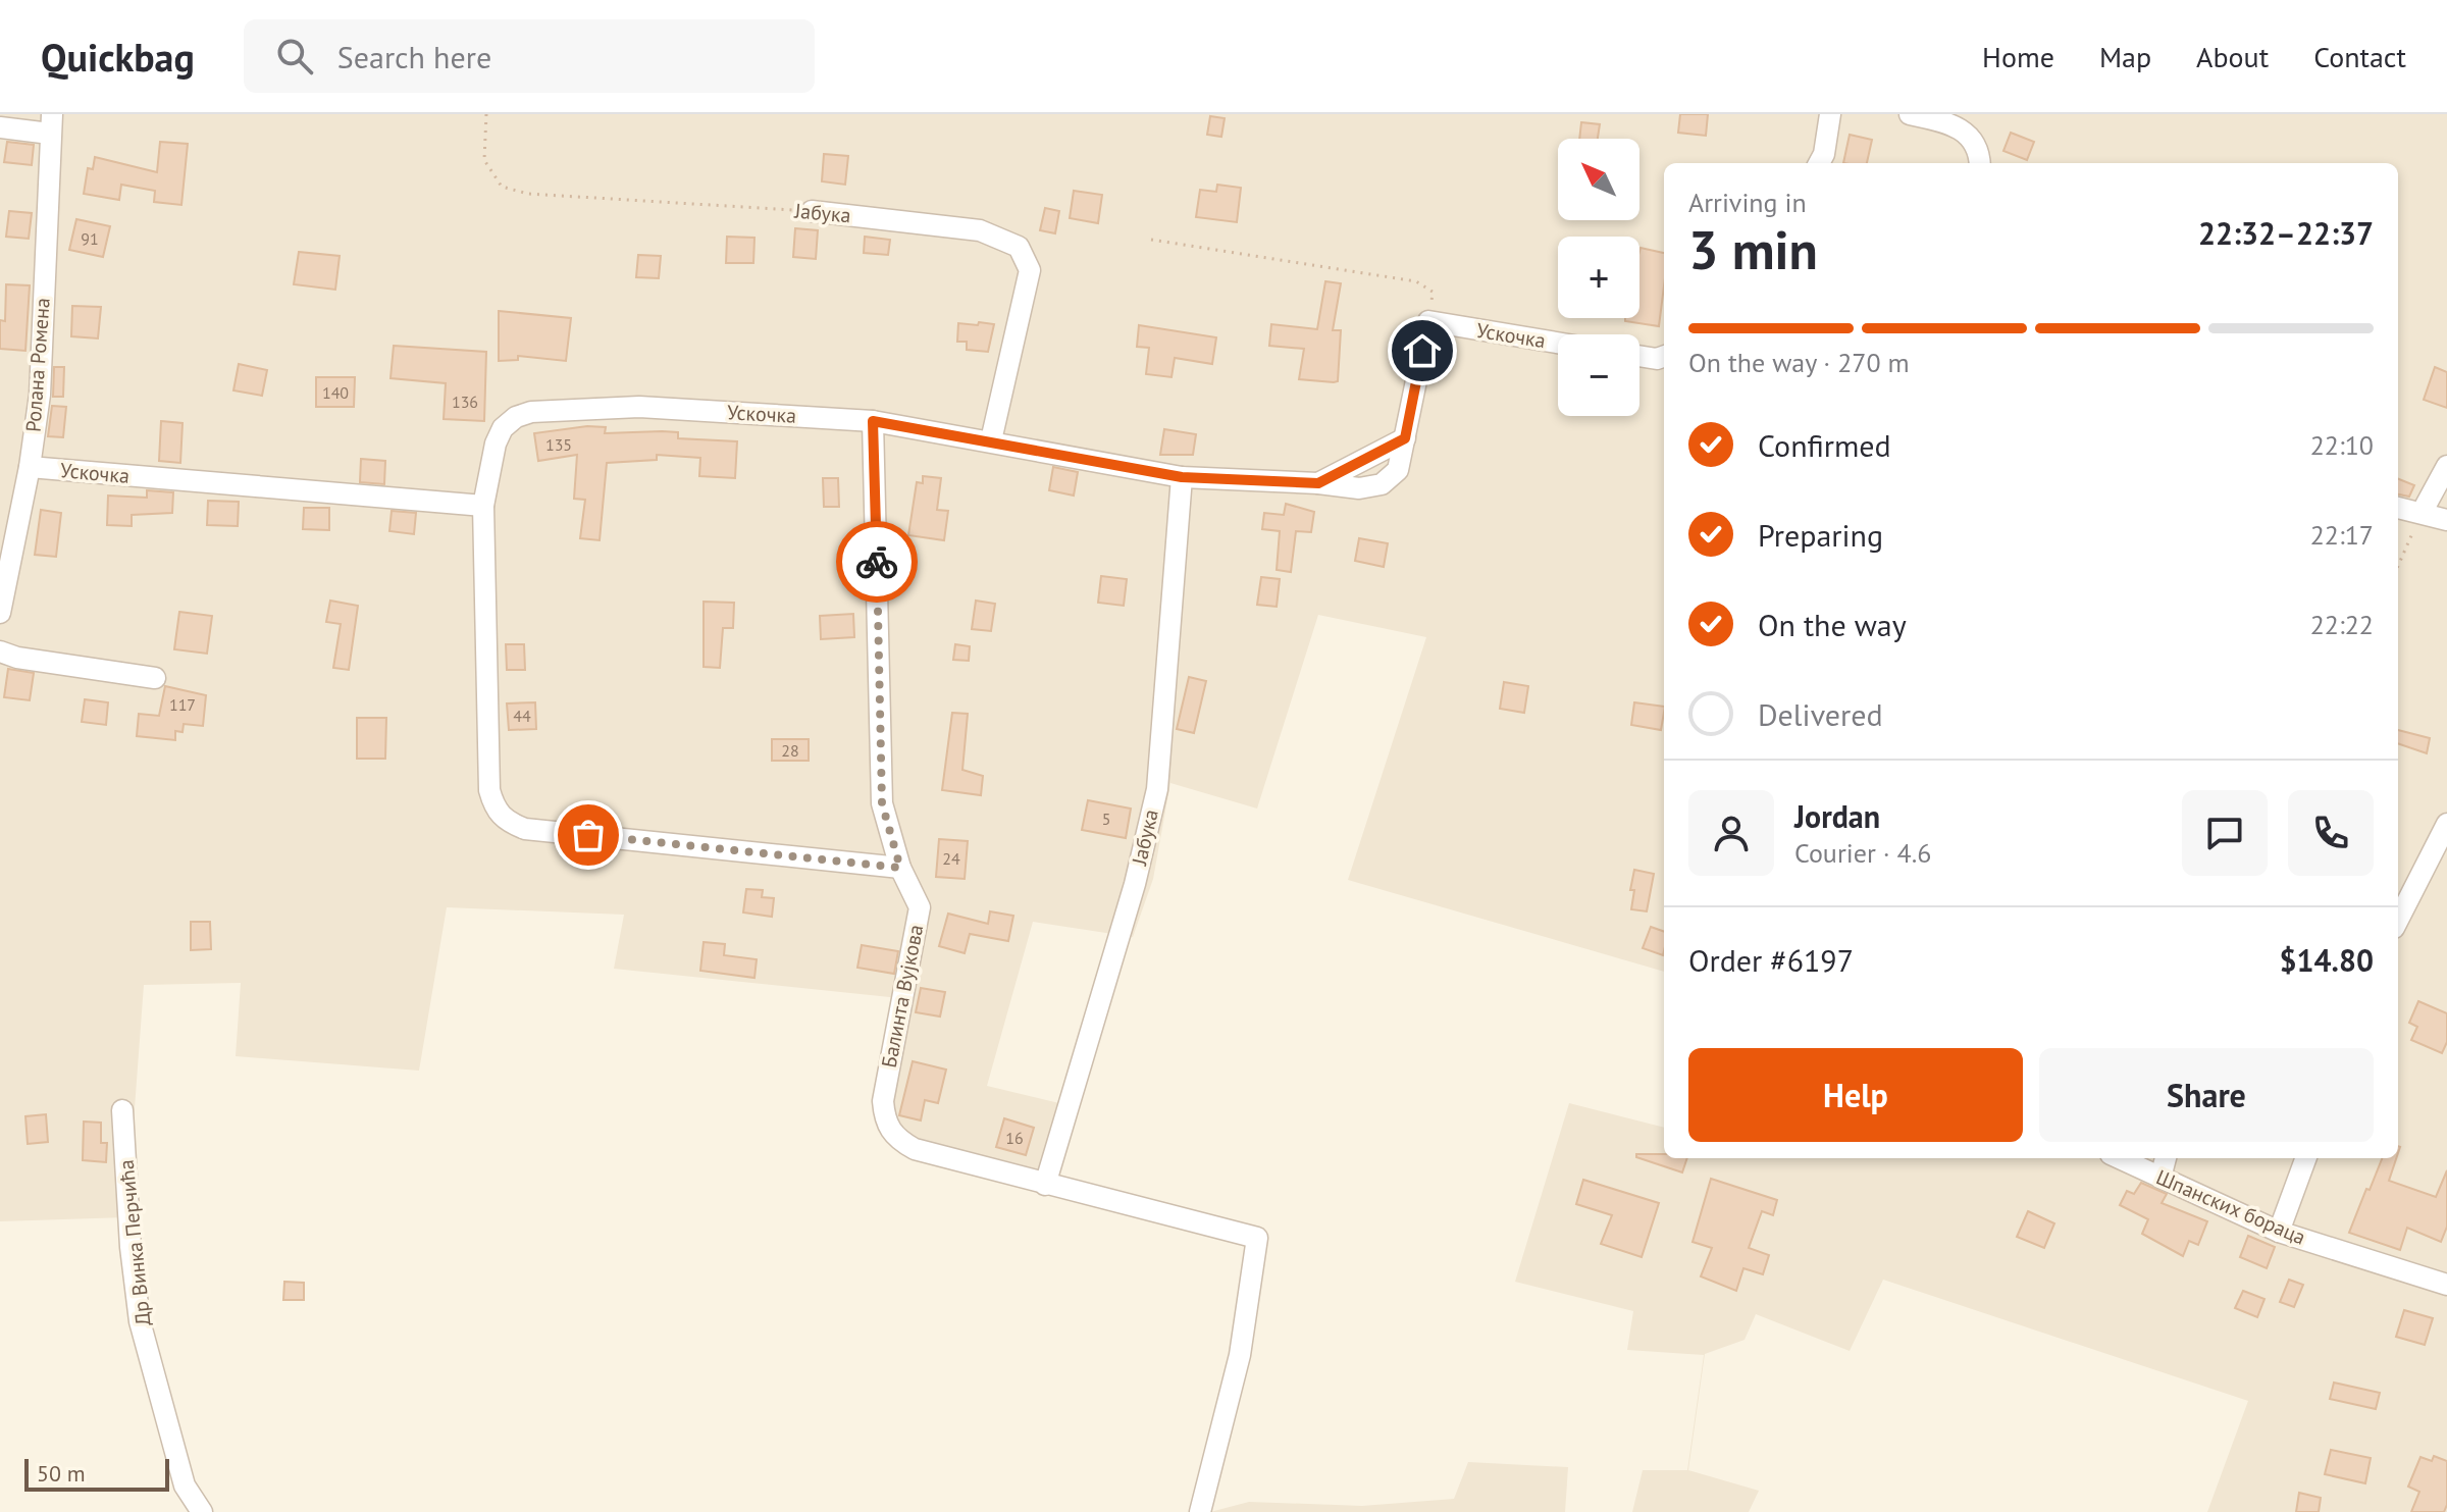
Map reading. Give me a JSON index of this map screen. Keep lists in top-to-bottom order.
{
  "streets": {
    "street": [
      "Јабука",
      "Ускочка",
      "Ролана Ромена",
      "Балинта Вујкова",
      "Шпанских бораца",
      "Др Винка Перчића"
    ]
  },
  "crossings": [
    ["Јабука", "Ускочка"],
    ["Јабука", "Балинта Вујкова"],
    ["Ускочка", "Ролана Ромена"]
  ],
  "house_numbers": [
    "91",
    "140",
    "136",
    "135",
    "117",
    "44",
    "28",
    "5",
    "24",
    "16"
  ],
  "scale_bar": "50 m",
  "north": "top left",
  "page": {
    "header": "Quickbag",
    "search": "Search here",
    "nav": [
      "Home",
      "Map",
      "About",
      "Contact"
    ],
    "map_buttons": ["+", "−"],
    "heading": ["3 min", "Arriving in", "22:32–22:37"],
    "panel": [
      "Jordan",
      "Courier · 4.6",
      "Order #6197",
      "$14.80"
    ],
    "bar": "On the way · 270 m",
    "list": [
      ["Confirmed", "22:10"],
      ["Preparing", "22:17"],
      ["On the way", "22:22"],
      "Delivered"
    ],
    "buttons": ["Help", "Share"],
    "scale": "50 m"
  }
}
